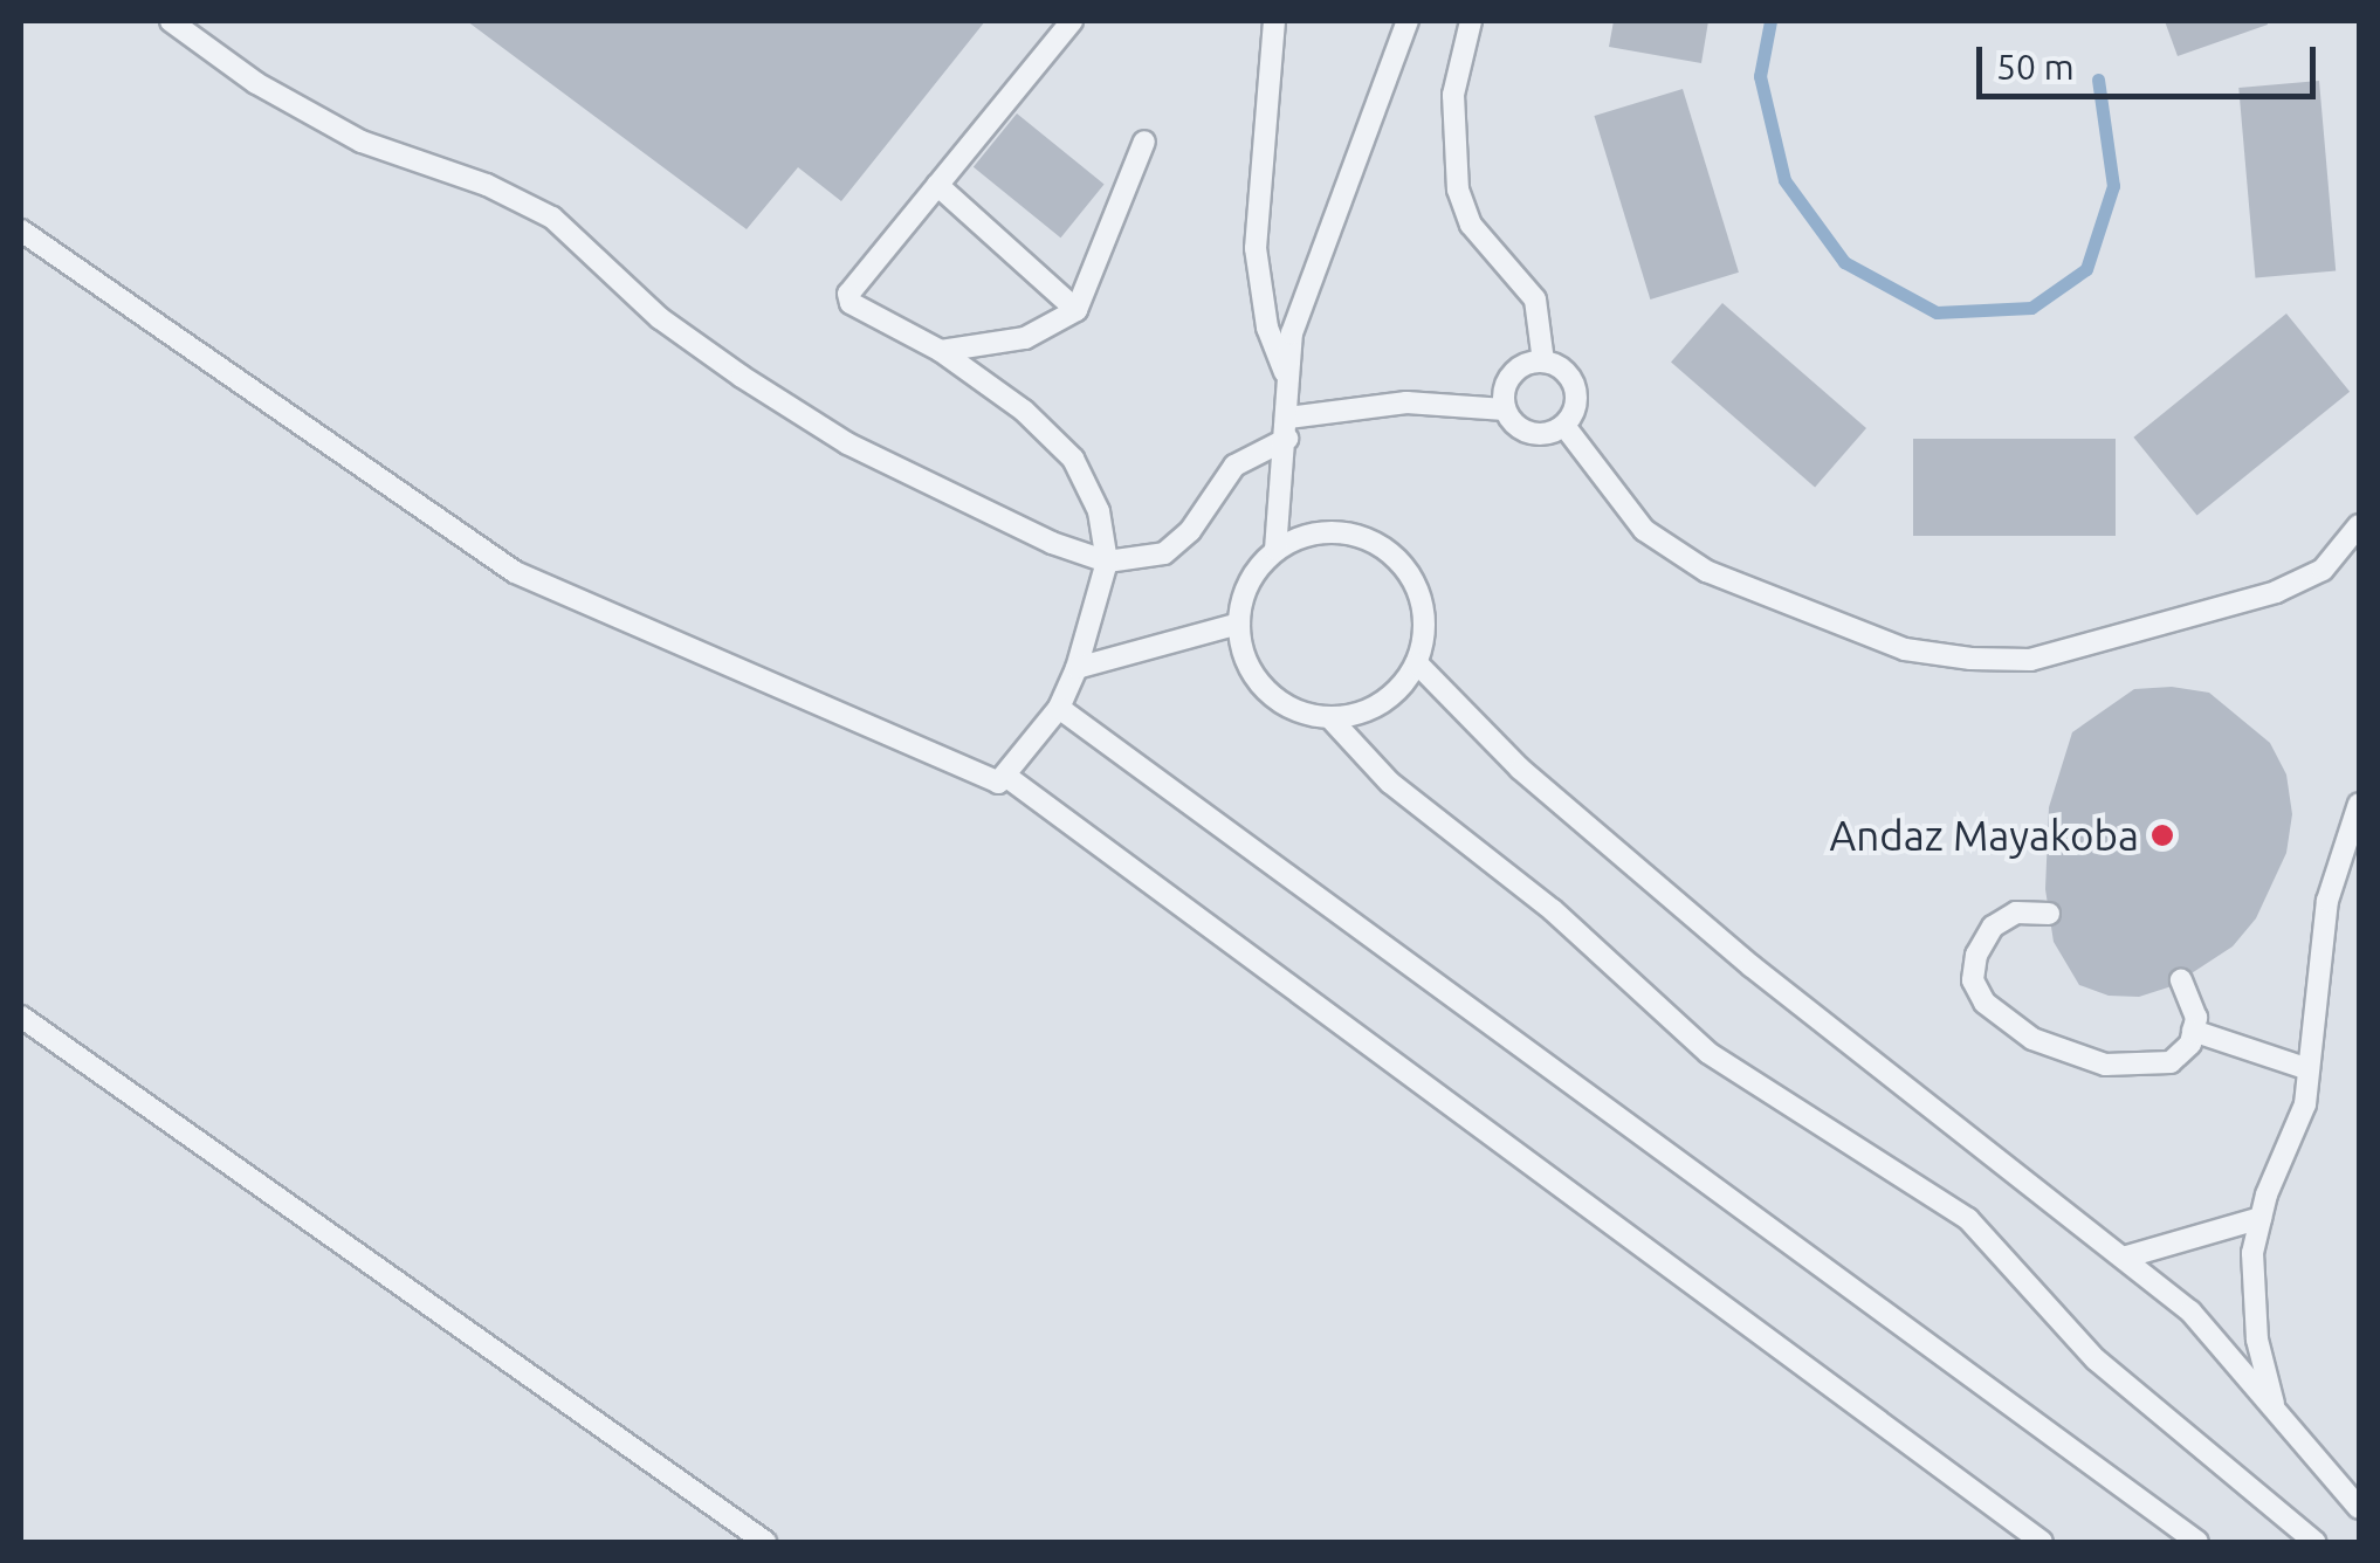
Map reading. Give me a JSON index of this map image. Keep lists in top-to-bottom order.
{
  "places": ["Andaz Mayakoba"],
  "scale_bar": "50 m"
}
